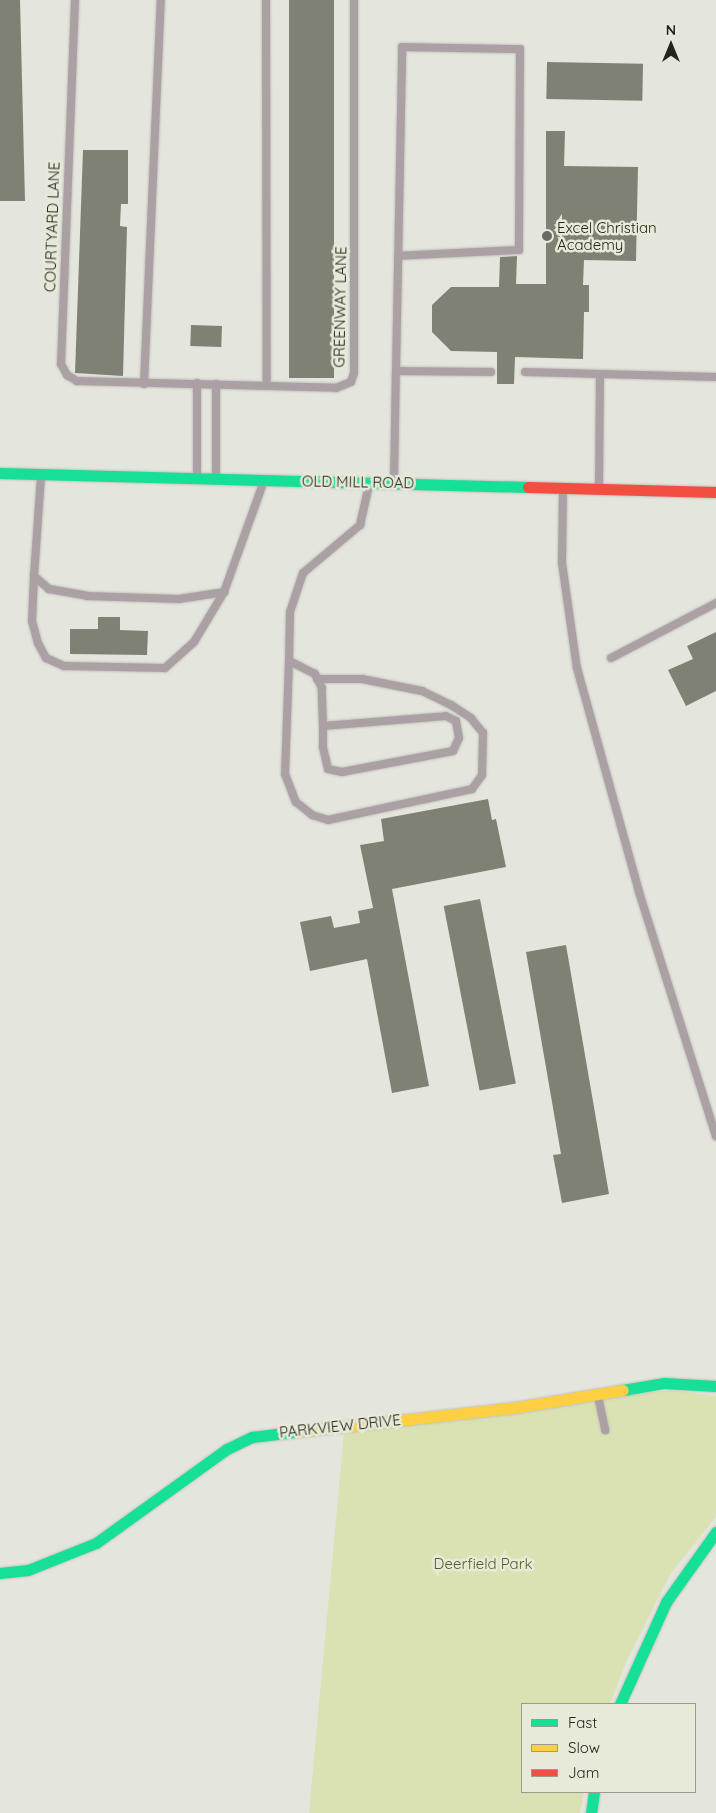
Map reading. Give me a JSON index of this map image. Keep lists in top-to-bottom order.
{
  "streets": {
    "street": ["OLD MILL ROAD", "PARKVIEW DRIVE"],
    "lane": ["COURTYARD LANE", "GREENWAY LANE"]
  },
  "crossings": [
    ["COURTYARD LANE", "GREENWAY LANE"]
  ],
  "parks": ["Deerfield Park"],
  "places": ["Excel Christian Academy"],
  "legend": ["Fast", "Slow", "Jam"],
  "north": "top"
}
